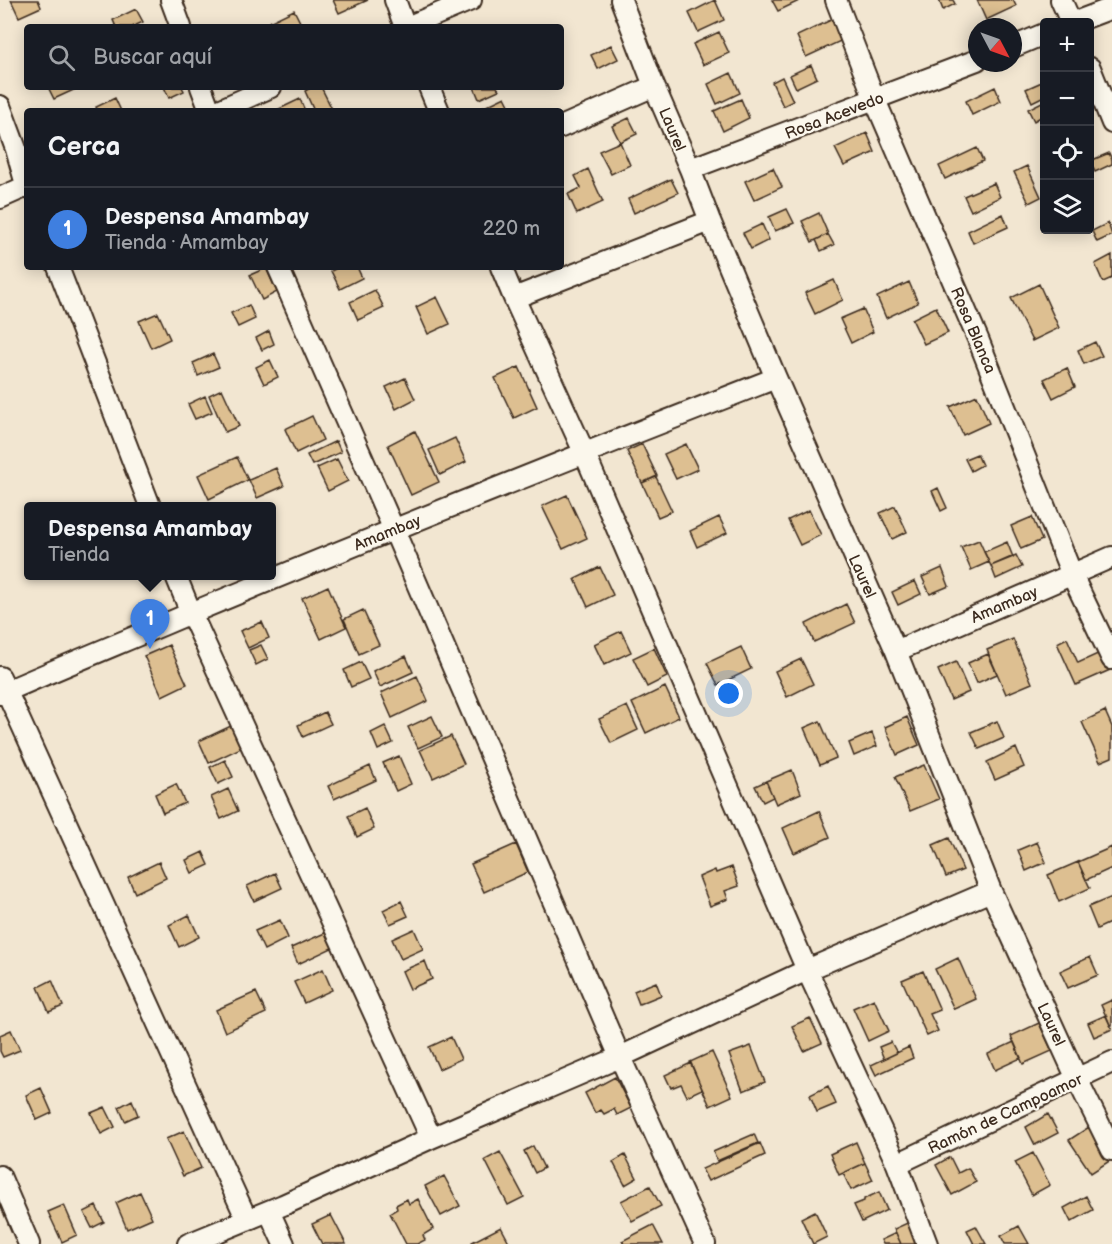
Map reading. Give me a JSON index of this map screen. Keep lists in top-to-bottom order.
{
  "streets": {
    "street": [
      "Rosa Acevedo",
      "Laurel",
      "Rosa Blanca",
      "Amambay",
      "Ramón de Campoamor"
    ]
  },
  "crossings": [
    ["Rosa Acevedo", "Laurel"],
    ["Rosa Acevedo", "Rosa Blanca"],
    ["Laurel", "Amambay"],
    ["Laurel", "Ramón de Campoamor"],
    ["Rosa Blanca", "Amambay"]
  ],
  "north": "bottom right",
  "page": {
    "map_buttons": ["+", "−"],
    "search": "Buscar aquí",
    "heading": "Cerca",
    "list": [
      {
        "mark": "1",
        "name": "Despensa Amambay",
        "note": "Tienda · Amambay",
        "value": "220 m"
      }
    ],
    "popup": ["Despensa Amambay", "Tienda"],
    "pins": "1"
  }
}
